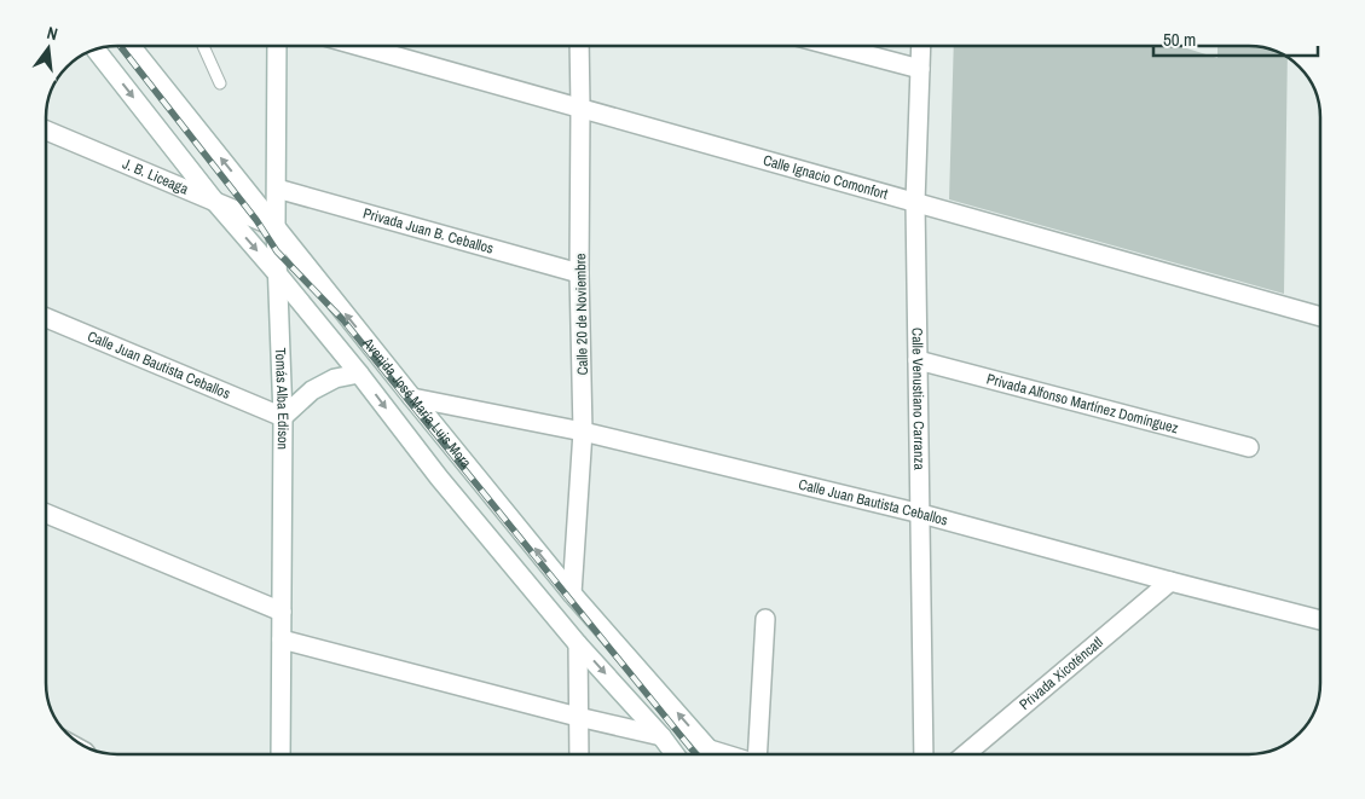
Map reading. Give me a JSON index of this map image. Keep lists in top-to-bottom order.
{
  "streets": {
    "street": [
      "J. B. Liceaga",
      "Calle Ignacio Comonfort",
      "Privada Juan B. Ceballos",
      "Calle 20 de Noviembre",
      "Calle Juan Bautista Ceballos",
      "Tomás Alba Edison",
      "Calle Venustiano Carranza",
      "Avenida José María Luis Mora",
      "Privada Alfonso Martínez Domínguez",
      "Privada Xicoténcatl"
    ]
  },
  "crossings": [
    ["J. B. Liceaga", "Tomás Alba Edison"],
    ["J. B. Liceaga", "Avenida José María Luis Mora"],
    ["Calle Ignacio Comonfort", "Calle 20 de Noviembre"],
    ["Calle Ignacio Comonfort", "Calle Venustiano Carranza"],
    ["Privada Juan B. Ceballos", "Calle 20 de Noviembre"],
    ["Privada Juan B. Ceballos", "Tomás Alba Edison"],
    ["Calle 20 de Noviembre", "Calle Juan Bautista Ceballos"],
    ["Calle 20 de Noviembre", "Avenida José María Luis Mora"],
    ["Calle Juan Bautista Ceballos", "Tomás Alba Edison"],
    ["Calle Juan Bautista Ceballos", "Calle Venustiano Carranza"],
    ["Calle Juan Bautista Ceballos", "Avenida José María Luis Mora"],
    ["Calle Juan Bautista Ceballos", "Privada Xicoténcatl"],
    ["Tomás Alba Edison", "Avenida José María Luis Mora"],
    ["Calle Venustiano Carranza", "Privada Alfonso Martínez Domínguez"]
  ],
  "scale_bar": "50 m",
  "north": "top"
}
